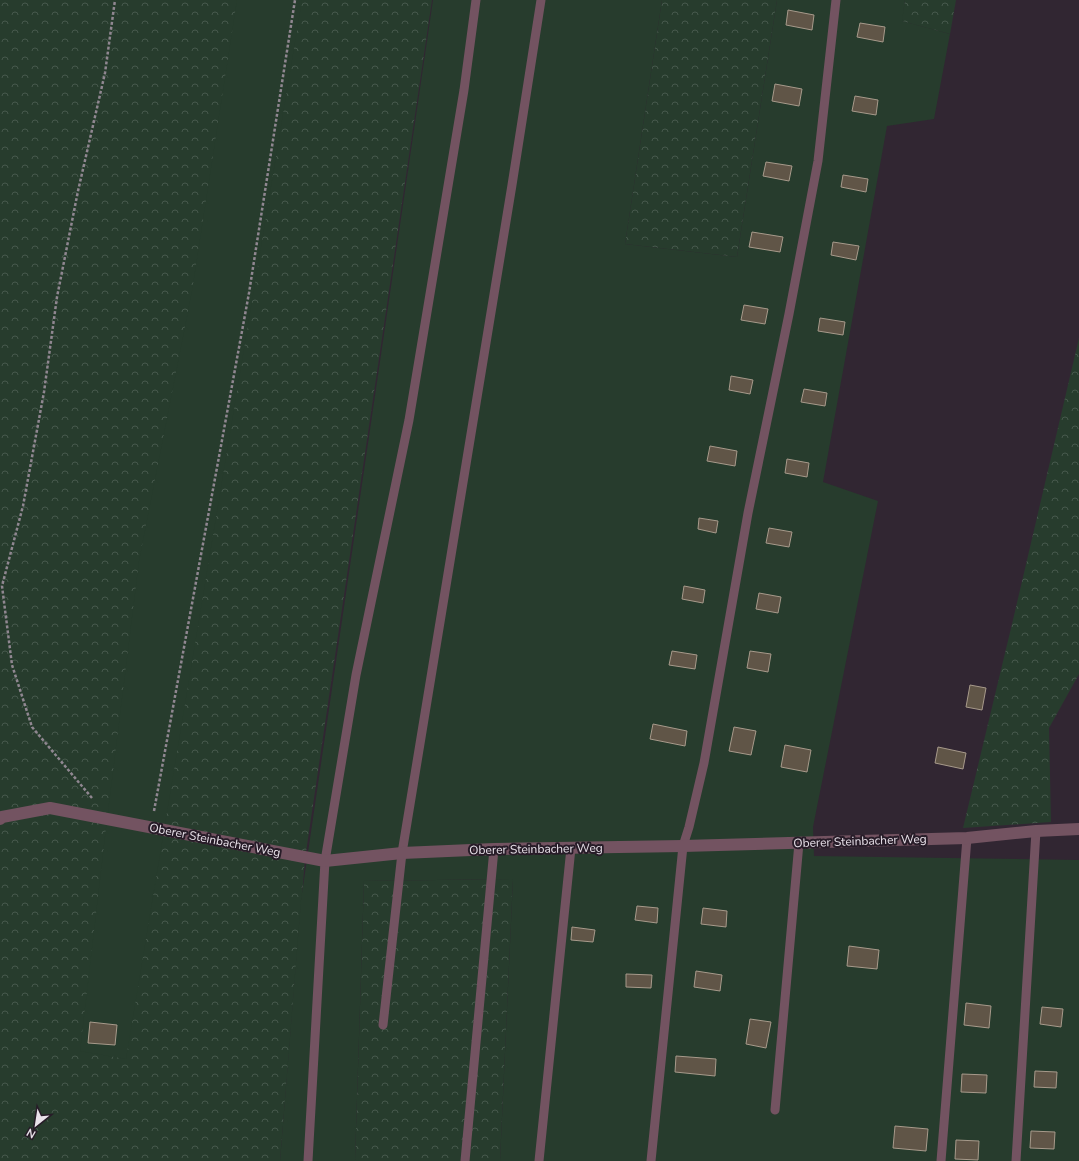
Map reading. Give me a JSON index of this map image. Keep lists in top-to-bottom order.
{
  "streets": {
    "street": ["Oberer Steinbacher Weg"]
  },
  "north": "bottom left"
}
